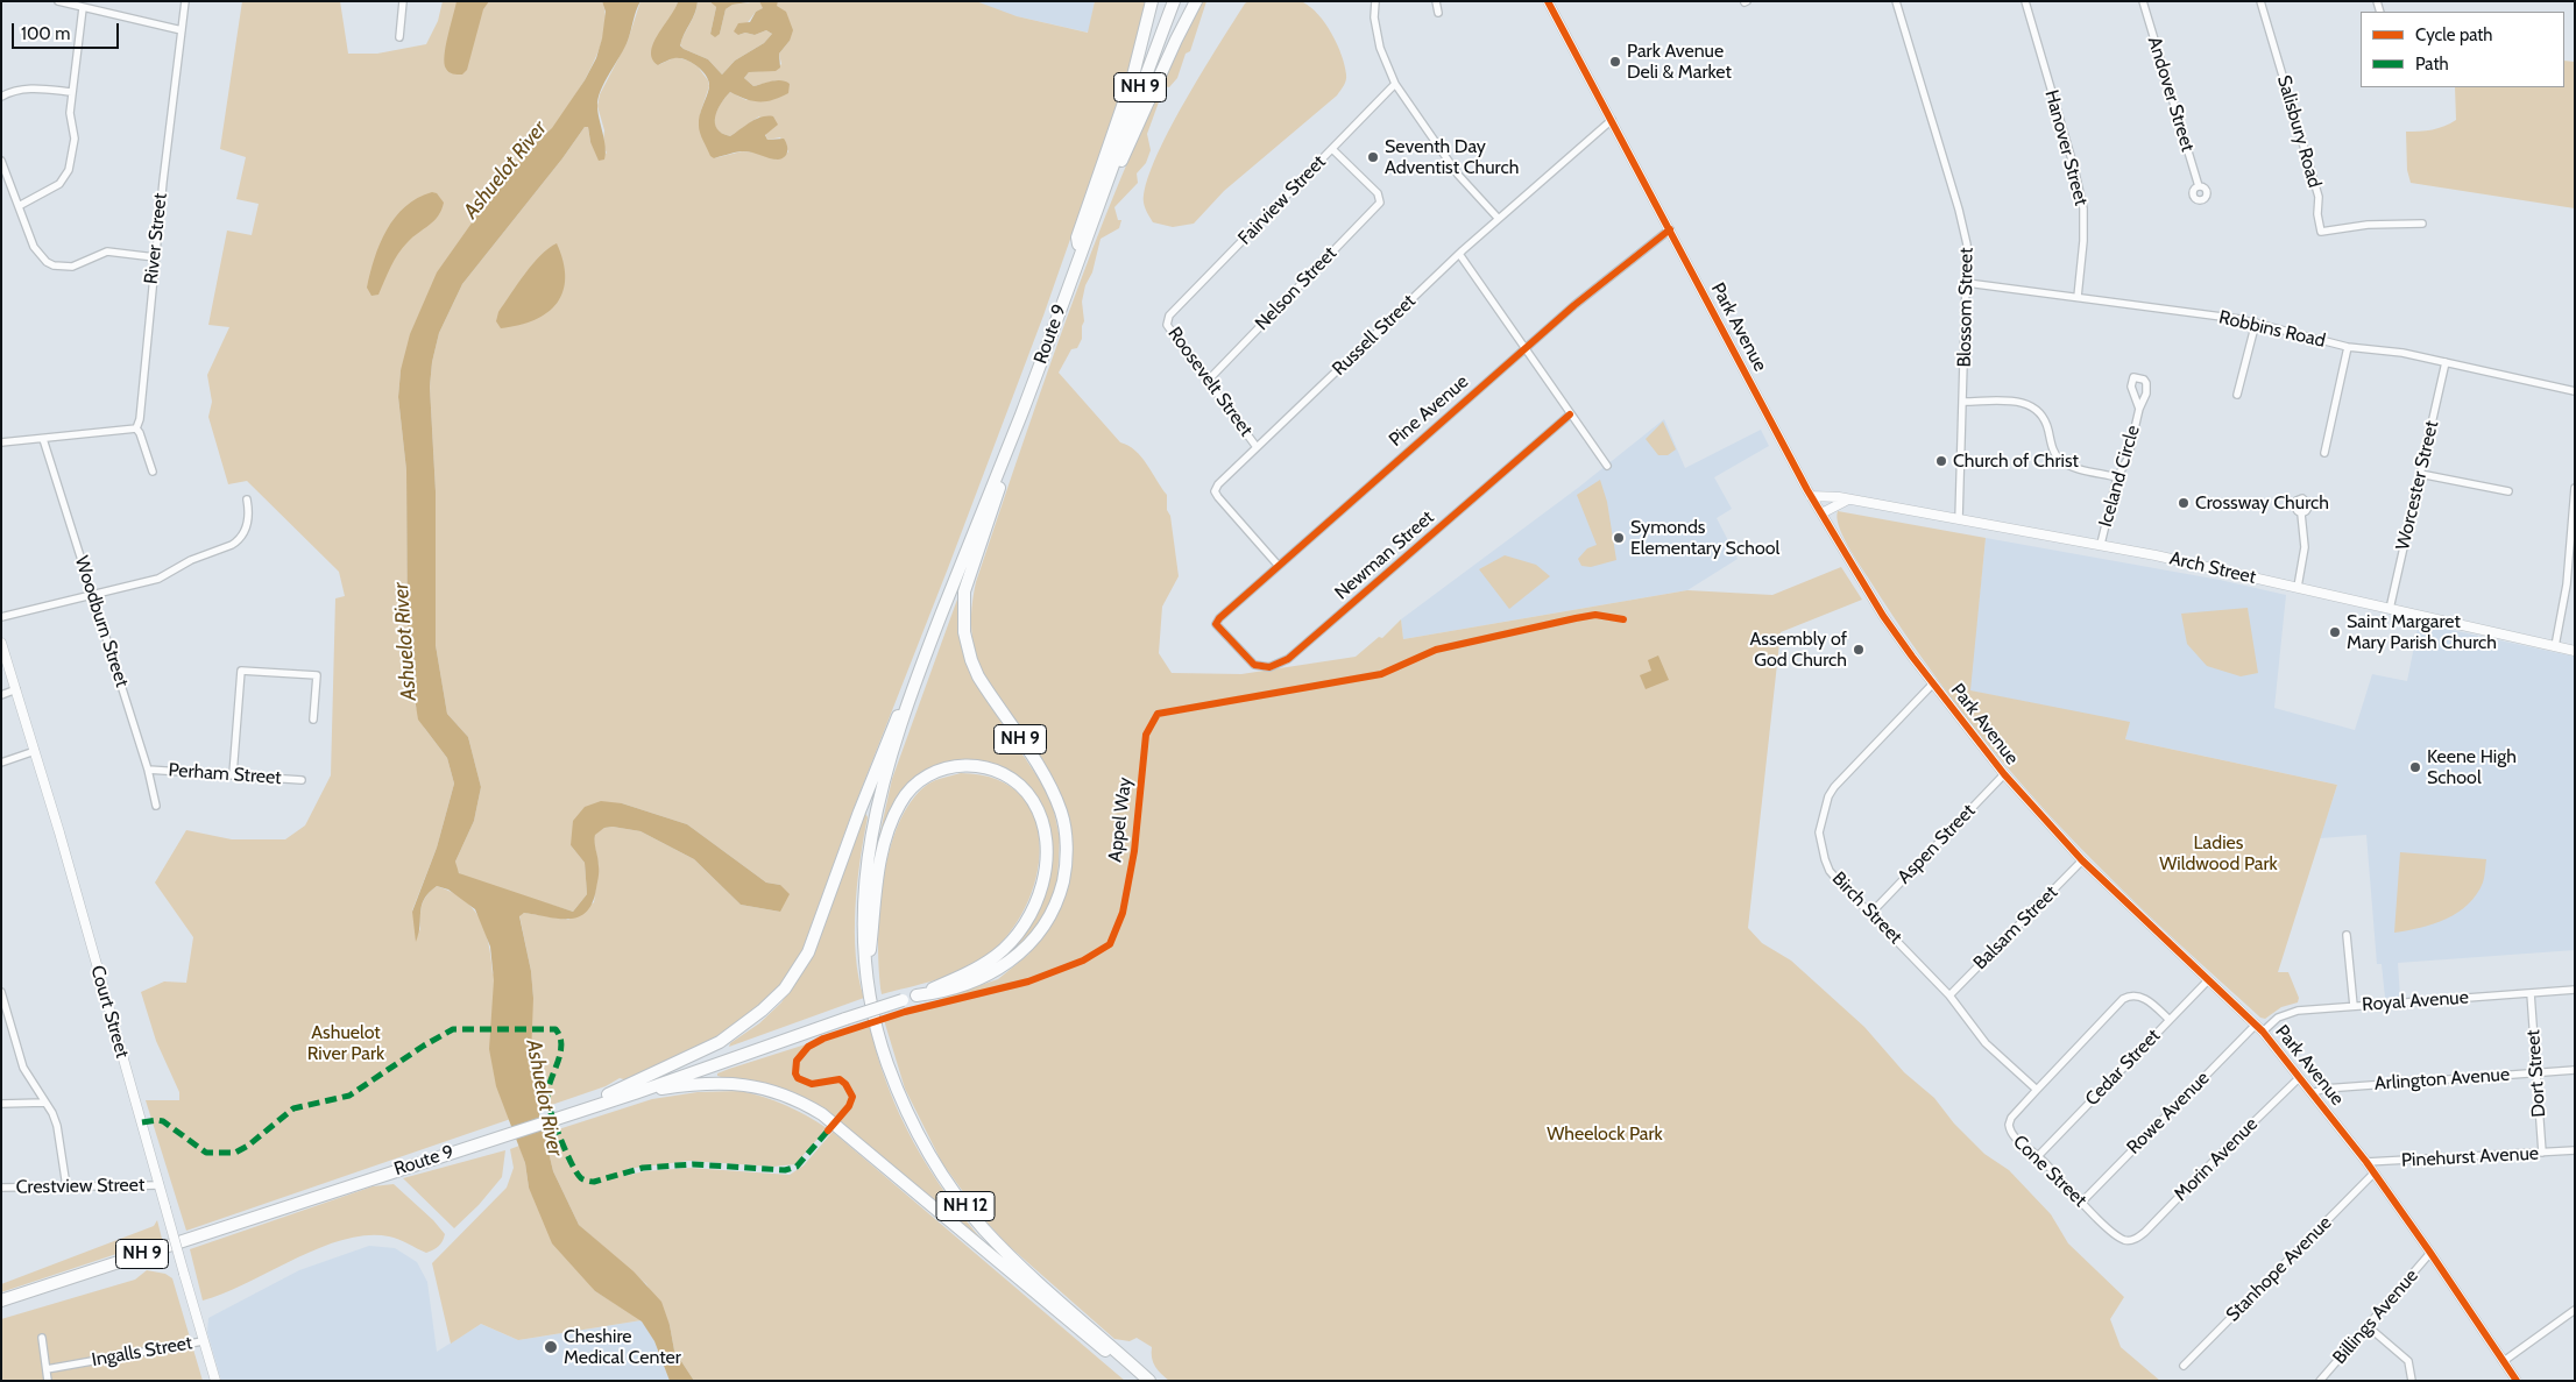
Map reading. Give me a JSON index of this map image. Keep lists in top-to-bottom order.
{
  "streets": {
    "highway": ["NH 9", "Route 9", "NH 12"],
    "street": [
      "Andover Street",
      "Salisbury Road",
      "Hanover Street",
      "Fairview Street",
      "River Street",
      "Nelson Street",
      "Blossom Street",
      "Park Avenue",
      "Robbins Road",
      "Russell Street",
      "Roosevelt Street",
      "Pine Avenue",
      "Iceland Circle",
      "Worcester Street",
      "Newman Street",
      "Arch Street",
      "Woodburn Street",
      "Perham Street",
      "Aspen Street",
      "Birch Street",
      "Balsam Street",
      "Royal Avenue",
      "Court Street",
      "Cedar Street",
      "Dort Street",
      "Arlington Avenue",
      "Rowe Avenue",
      "Pinehurst Avenue",
      "Morin Avenue",
      "Cone Street",
      "Crestview Street",
      "Stanhope Avenue",
      "Billings Avenue",
      "Ingalls Street"
    ],
    "cycle path": ["Appel Way"]
  },
  "crossings": [
    ["NH 9", "Route 9"],
    ["NH 9", "NH 12"],
    ["Hanover Street", "Robbins Road"],
    ["Fairview Street", "Nelson Street"],
    ["Fairview Street", "Roosevelt Street"],
    ["Nelson Street", "Roosevelt Street"],
    ["Blossom Street", "Robbins Road"],
    ["Blossom Street", "Arch Street"],
    ["Park Avenue", "Russell Street"],
    ["Park Avenue", "Pine Avenue"],
    ["Park Avenue", "Arch Street"],
    ["Park Avenue", "Aspen Street"],
    ["Park Avenue", "Birch Street"],
    ["Park Avenue", "Balsam Street"],
    ["Park Avenue", "Royal Avenue"],
    ["Park Avenue", "Cedar Street"],
    ["Park Avenue", "Arlington Avenue"],
    ["Park Avenue", "Rowe Avenue"],
    ["Park Avenue", "Pinehurst Avenue"],
    ["Park Avenue", "Morin Avenue"],
    ["Park Avenue", "Stanhope Avenue"],
    ["Park Avenue", "Billings Avenue"],
    ["Robbins Road", "Worcester Street"],
    ["Route 9", "NH 12"],
    ["Russell Street", "Roosevelt Street"],
    ["Russell Street", "Pine Avenue"],
    ["Pine Avenue", "Newman Street"],
    ["Iceland Circle", "Arch Street"],
    ["Worcester Street", "Arch Street"],
    ["Woodburn Street", "Perham Street"],
    ["Aspen Street", "Birch Street"],
    ["Birch Street", "Balsam Street"],
    ["Birch Street", "Cone Street"],
    ["Royal Avenue", "Dort Street"],
    ["Royal Avenue", "Rowe Avenue"],
    ["Court Street", "Crestview Street"],
    ["Court Street", "Ingalls Street"],
    ["Cedar Street", "Cone Street"],
    ["Dort Street", "Arlington Avenue"],
    ["Dort Street", "Pinehurst Avenue"],
    ["Rowe Avenue", "Cone Street"],
    ["Morin Avenue", "Cone Street"]
  ],
  "water": ["Ashuelot River"],
  "parks": ["Ladies Wildwood Park", "Ashuelot River Park", "Wheelock Park"],
  "places": [
    "Park Avenue Deli & Market",
    "Seventh Day Adventist Church",
    "Church of Christ",
    "Crossway Church",
    "Symonds Elementary School",
    "Saint Margaret Mary Parish Church",
    "Assembly of God Church",
    "Keene High School",
    "Cheshire Medical Center"
  ],
  "legend": ["Cycle path", "Path"],
  "scale_bar": "100 m"
}
